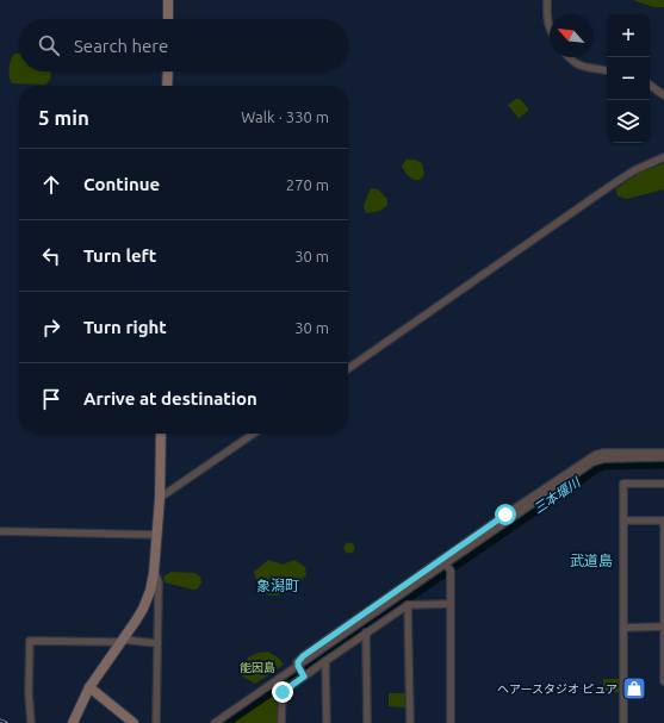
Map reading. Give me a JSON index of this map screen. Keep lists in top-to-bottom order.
{
  "districts": ["武道島", "象潟町"],
  "water": ["三本堰川"],
  "parks": ["能因島"],
  "places": {
    "shop": ["ヘアースタジオ ピュア"]
  },
  "north": "top left",
  "page": {
    "map_buttons": ["+", "−"],
    "search": "Search here",
    "heading": ["5 min", "Walk · 330 m"],
    "list": [
      ["Continue", "270 m"],
      ["Turn left", "30 m"],
      ["Turn right", "30 m"],
      "Arrive at destination"
    ]
  }
}
